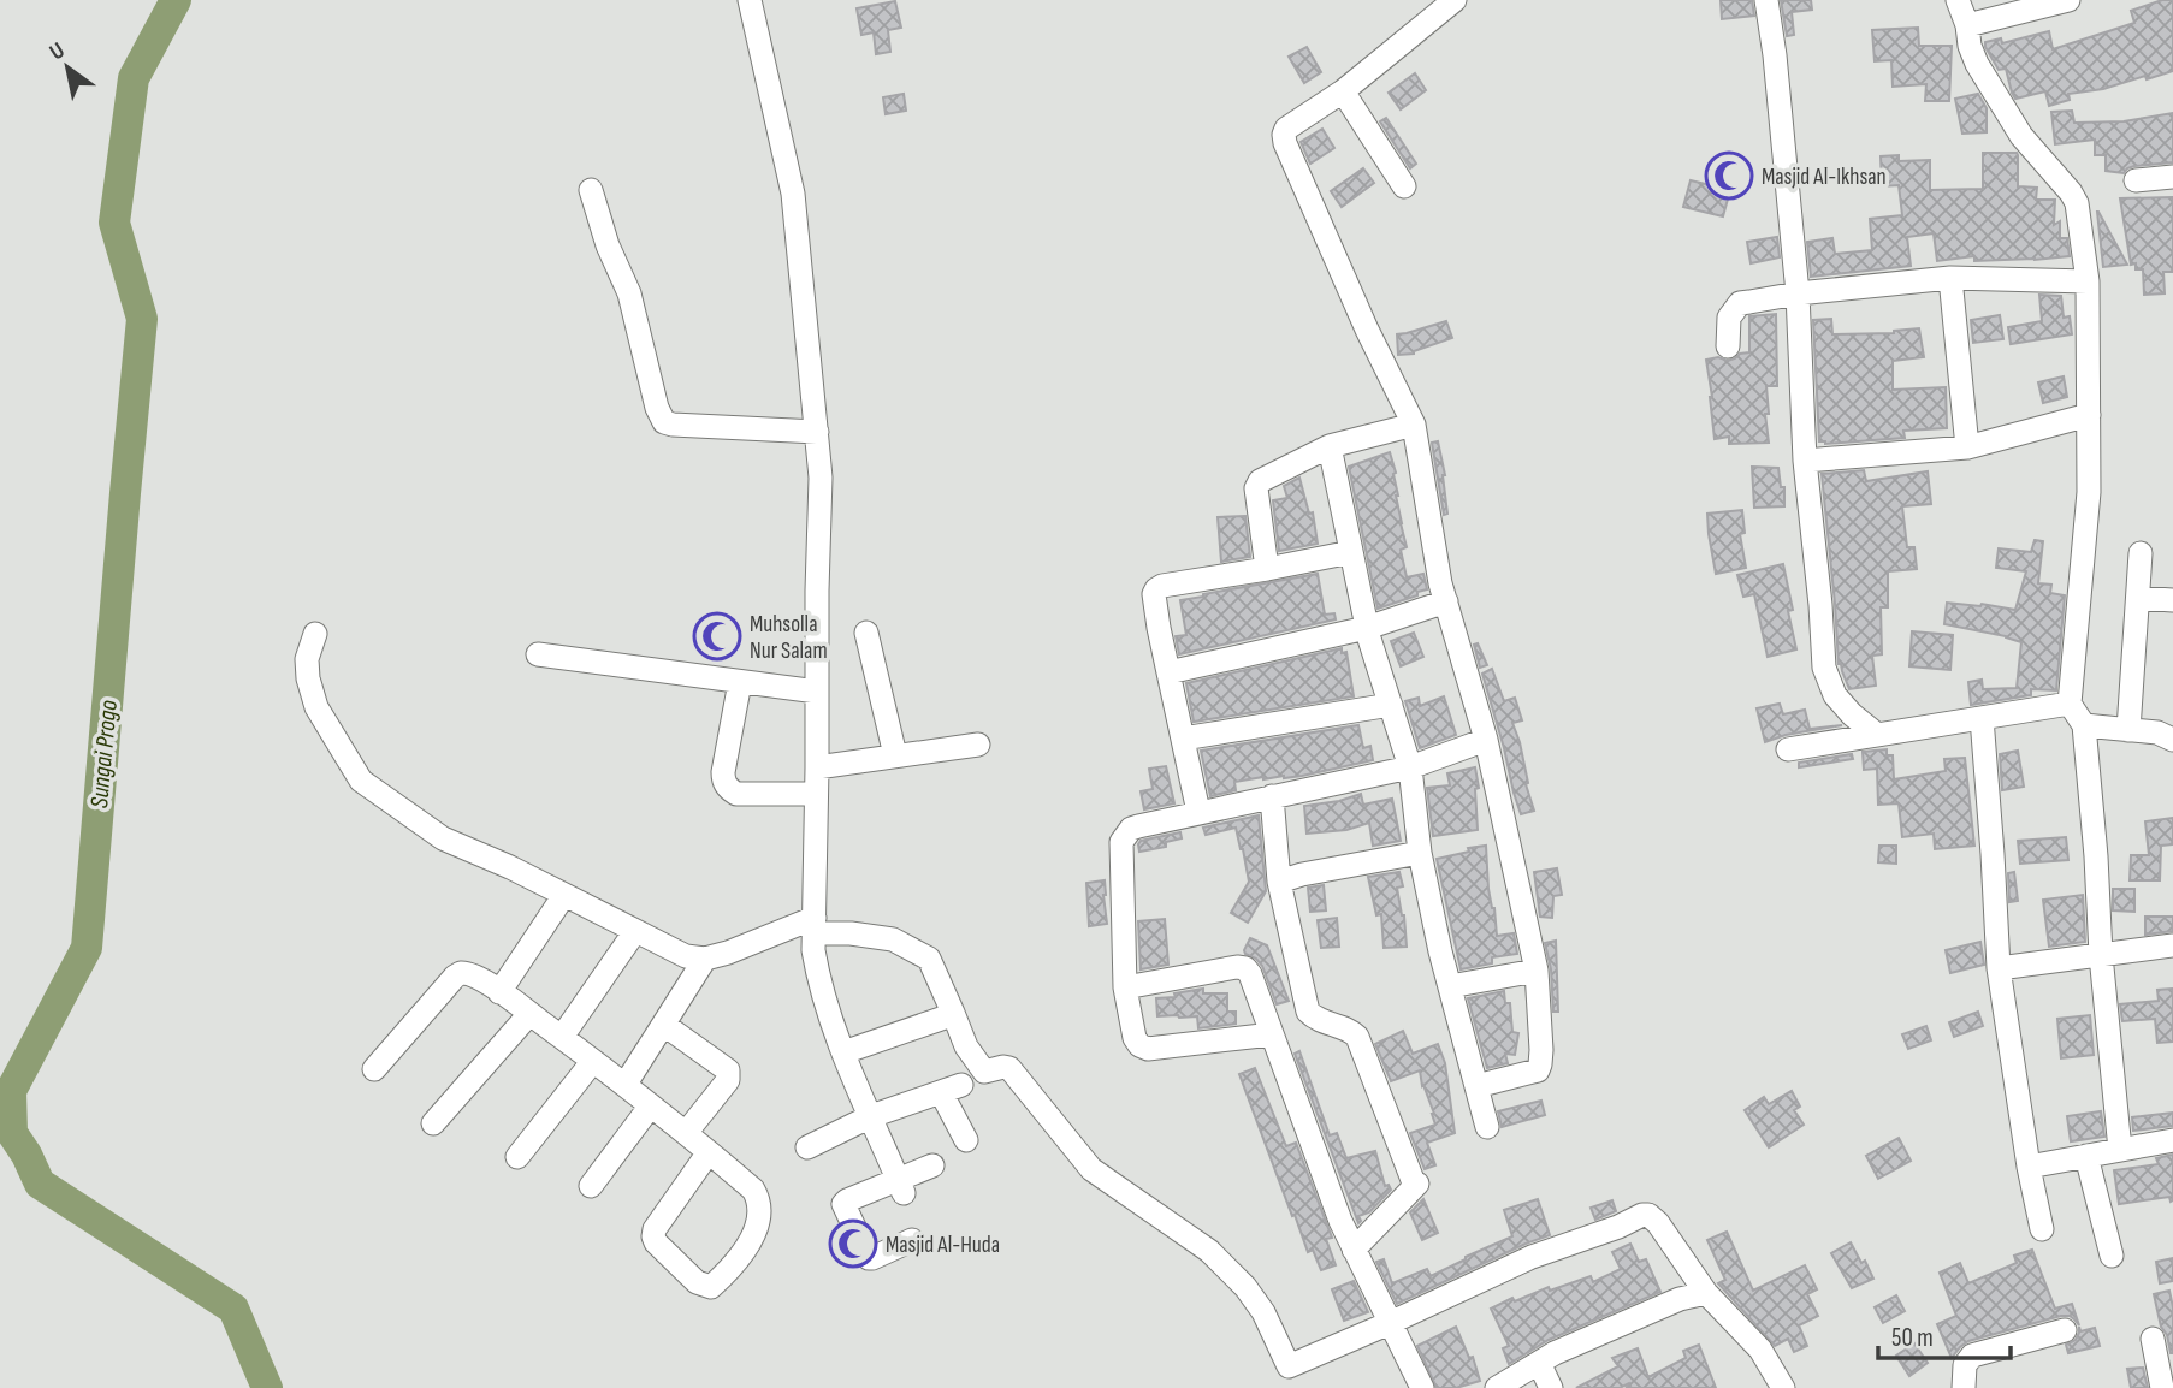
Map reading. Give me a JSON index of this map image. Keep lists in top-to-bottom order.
{
  "water": ["Sungai Progo"],
  "places": {
    "mosque": ["Masjid Al-Ikhsan", "Muhsolla Nur Salam", "Masjid Al-Huda"]
  },
  "scale_bar": "50 m",
  "north": "top left"
}
